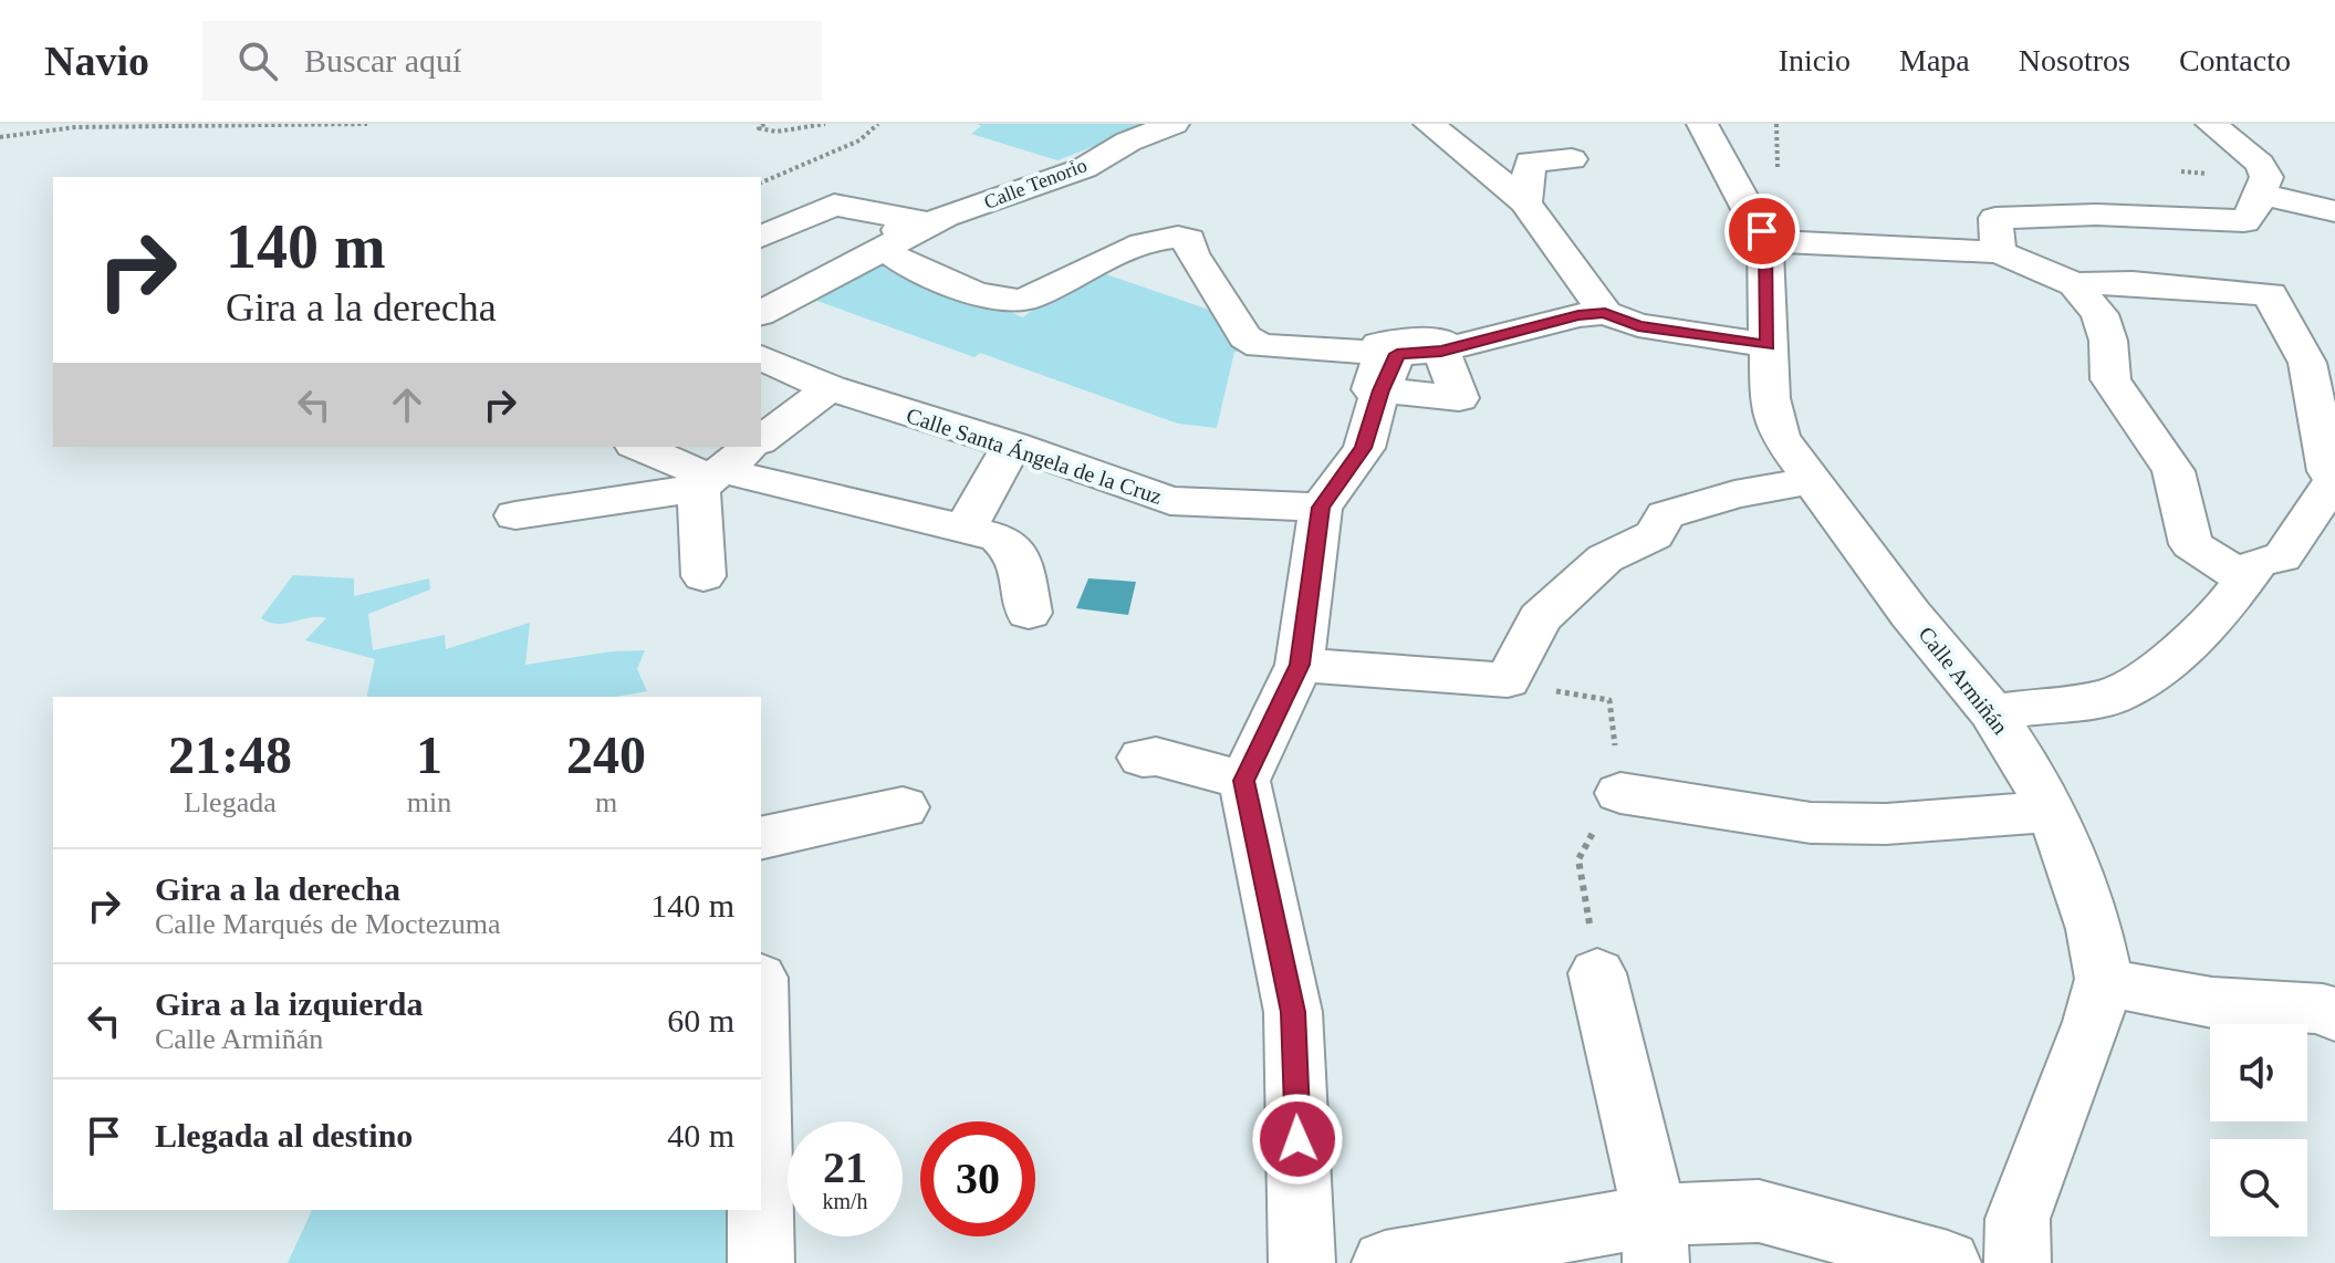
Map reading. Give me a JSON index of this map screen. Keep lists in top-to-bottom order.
{
  "streets": {
    "street": ["Calle Tenorio", "Calle Santa Ángela de la Cruz", "Calle Armiñán"]
  },
  "page": {
    "header": "Navio",
    "search": "Buscar aquí",
    "nav": [
      "Inicio",
      "Mapa",
      "Nosotros",
      "Contacto"
    ],
    "turn": ["140 m", "Gira a la derecha"],
    "eta": [
      "21:48",
      "Llegada",
      "1",
      "min",
      "240",
      "m"
    ],
    "list": [
      {
        "name": "Gira a la derecha",
        "note": "Calle Marqués de Moctezuma",
        "value": "140 m"
      },
      {
        "name": "Gira a la izquierda",
        "note": "Calle Armiñán",
        "value": "60 m"
      },
      {
        "name": "Llegada al destino",
        "value": "40 m"
      }
    ],
    "speed": "21 km/h",
    "limit": "30"
  }
}
